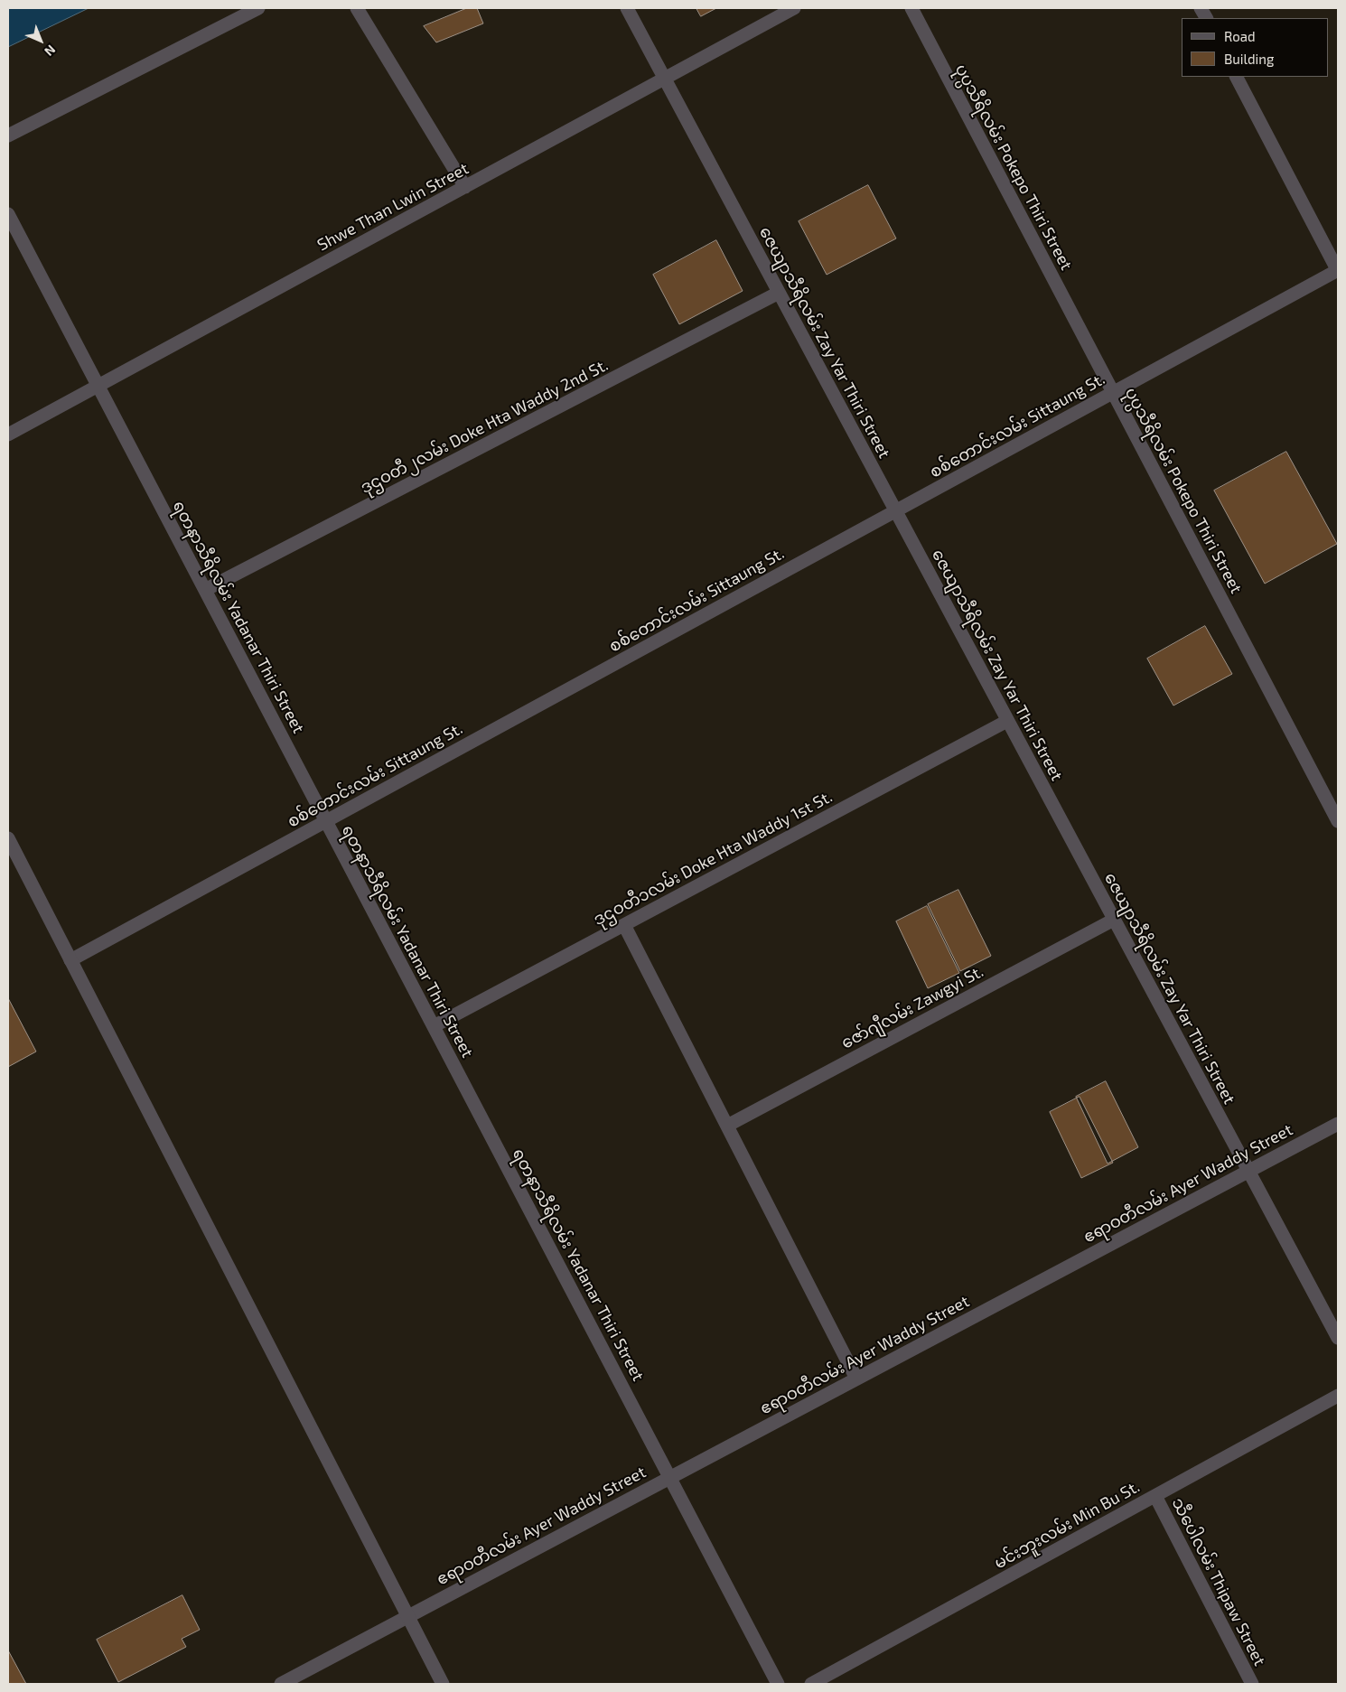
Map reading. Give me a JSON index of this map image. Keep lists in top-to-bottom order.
{
  "streets": {
    "street": [
      "ပုပ္ပသီရိလမ်း Pokepo Thiri Street",
      "Shwe Than Lwin Street",
      "ဇေယျာသီရိလမ်း Zay Yar Thiri Street",
      "စစ်တောင်းလမ်း Sittaung St.",
      "ဒုဌဝတီ၂လမ်း Doke Hta Waddy 2nd St.",
      "ရတနာသီရိလမ်း Yadanar Thiri Street",
      "ဒုဌဝတီ၁လမ်း Doke Hta Waddy 1st St.",
      "ဇော်ဂျီလမ်း Zawgyi St.",
      "ဧရာဝတီလမ်း Ayer Waddy Street",
      "မင်းဘူးလမ်း Min Bu St.",
      "သီပေါလမ်း Thipaw Street"
    ]
  },
  "crossings": [
    ["ပုပ္ပသီရိလမ်း Pokepo Thiri Street", "စစ်တောင်းလမ်း Sittaung St."],
    ["Shwe Than Lwin Street", "ဇေယျာသီရိလမ်း Zay Yar Thiri Street"],
    ["Shwe Than Lwin Street", "ရတနာသီရိလမ်း Yadanar Thiri Street"],
    ["ဇေယျာသီရိလမ်း Zay Yar Thiri Street", "စစ်တောင်းလမ်း Sittaung St."],
    ["ဇေယျာသီရိလမ်း Zay Yar Thiri Street", "ဒုဌဝတီ၂လမ်း Doke Hta Waddy 2nd St."],
    ["ဇေယျာသီရိလမ်း Zay Yar Thiri Street", "ဒုဌဝတီ၁လမ်း Doke Hta Waddy 1st St."],
    ["ဇေယျာသီရိလမ်း Zay Yar Thiri Street", "ဇော်ဂျီလမ်း Zawgyi St."],
    ["ဇေယျာသီရိလမ်း Zay Yar Thiri Street", "ဧရာဝတီလမ်း Ayer Waddy Street"],
    ["စစ်တောင်းလမ်း Sittaung St.", "ရတနာသီရိလမ်း Yadanar Thiri Street"],
    ["ဒုဌဝတီ၂လမ်း Doke Hta Waddy 2nd St.", "ရတနာသီရိလမ်း Yadanar Thiri Street"],
    ["ရတနာသီရိလမ်း Yadanar Thiri Street", "ဒုဌဝတီ၁လမ်း Doke Hta Waddy 1st St."],
    ["ရတနာသီရိလမ်း Yadanar Thiri Street", "ဧရာဝတီလမ်း Ayer Waddy Street"],
    ["မင်းဘူးလမ်း Min Bu St.", "သီပေါလမ်း Thipaw Street"]
  ],
  "legend": ["Road", "Building"],
  "north": "bottom right"
}
